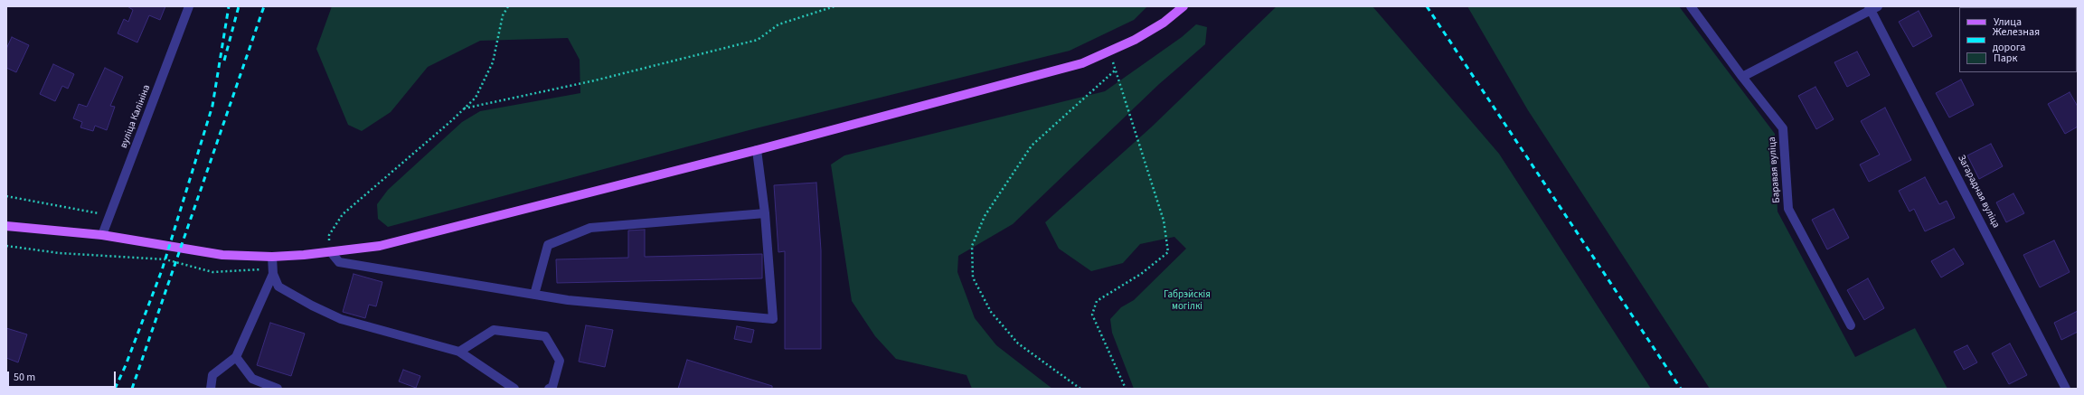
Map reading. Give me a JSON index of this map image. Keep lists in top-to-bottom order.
{
  "streets": {
    "street": ["вуліца Калініна", "Баравая вуліца", "Загарадная вуліца"]
  },
  "parks": ["Габрэйскія могілкі"],
  "legend": ["Улица", "Железная дорога", "Парк"],
  "scale_bar": "50 m"
}
